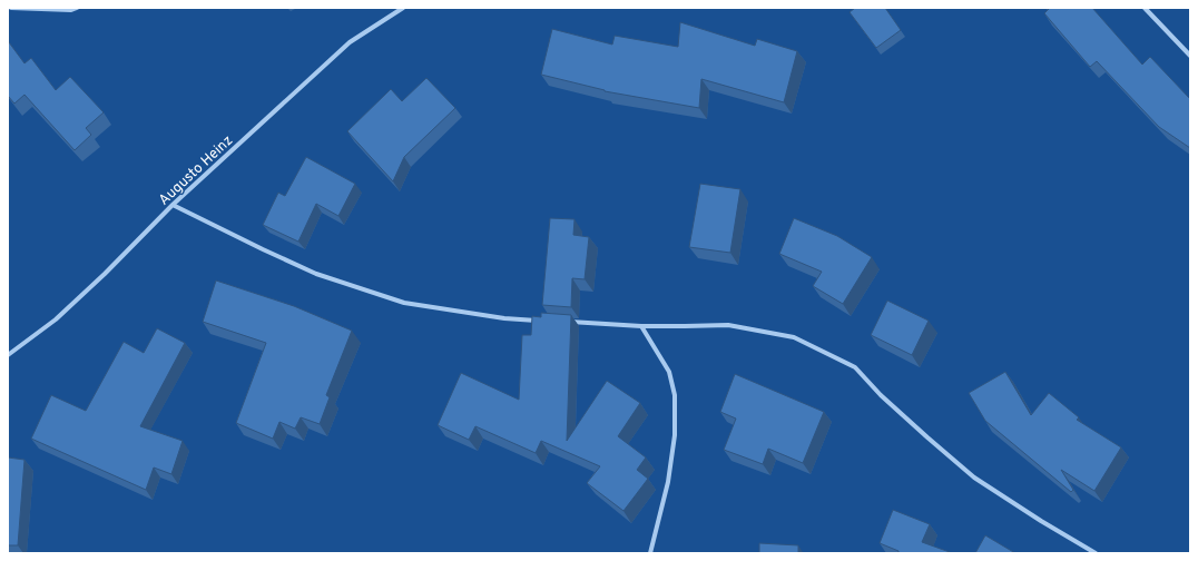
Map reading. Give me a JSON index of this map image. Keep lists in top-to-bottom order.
{
  "streets": {
    "street": ["Augusto Heinz"]
  }
}
